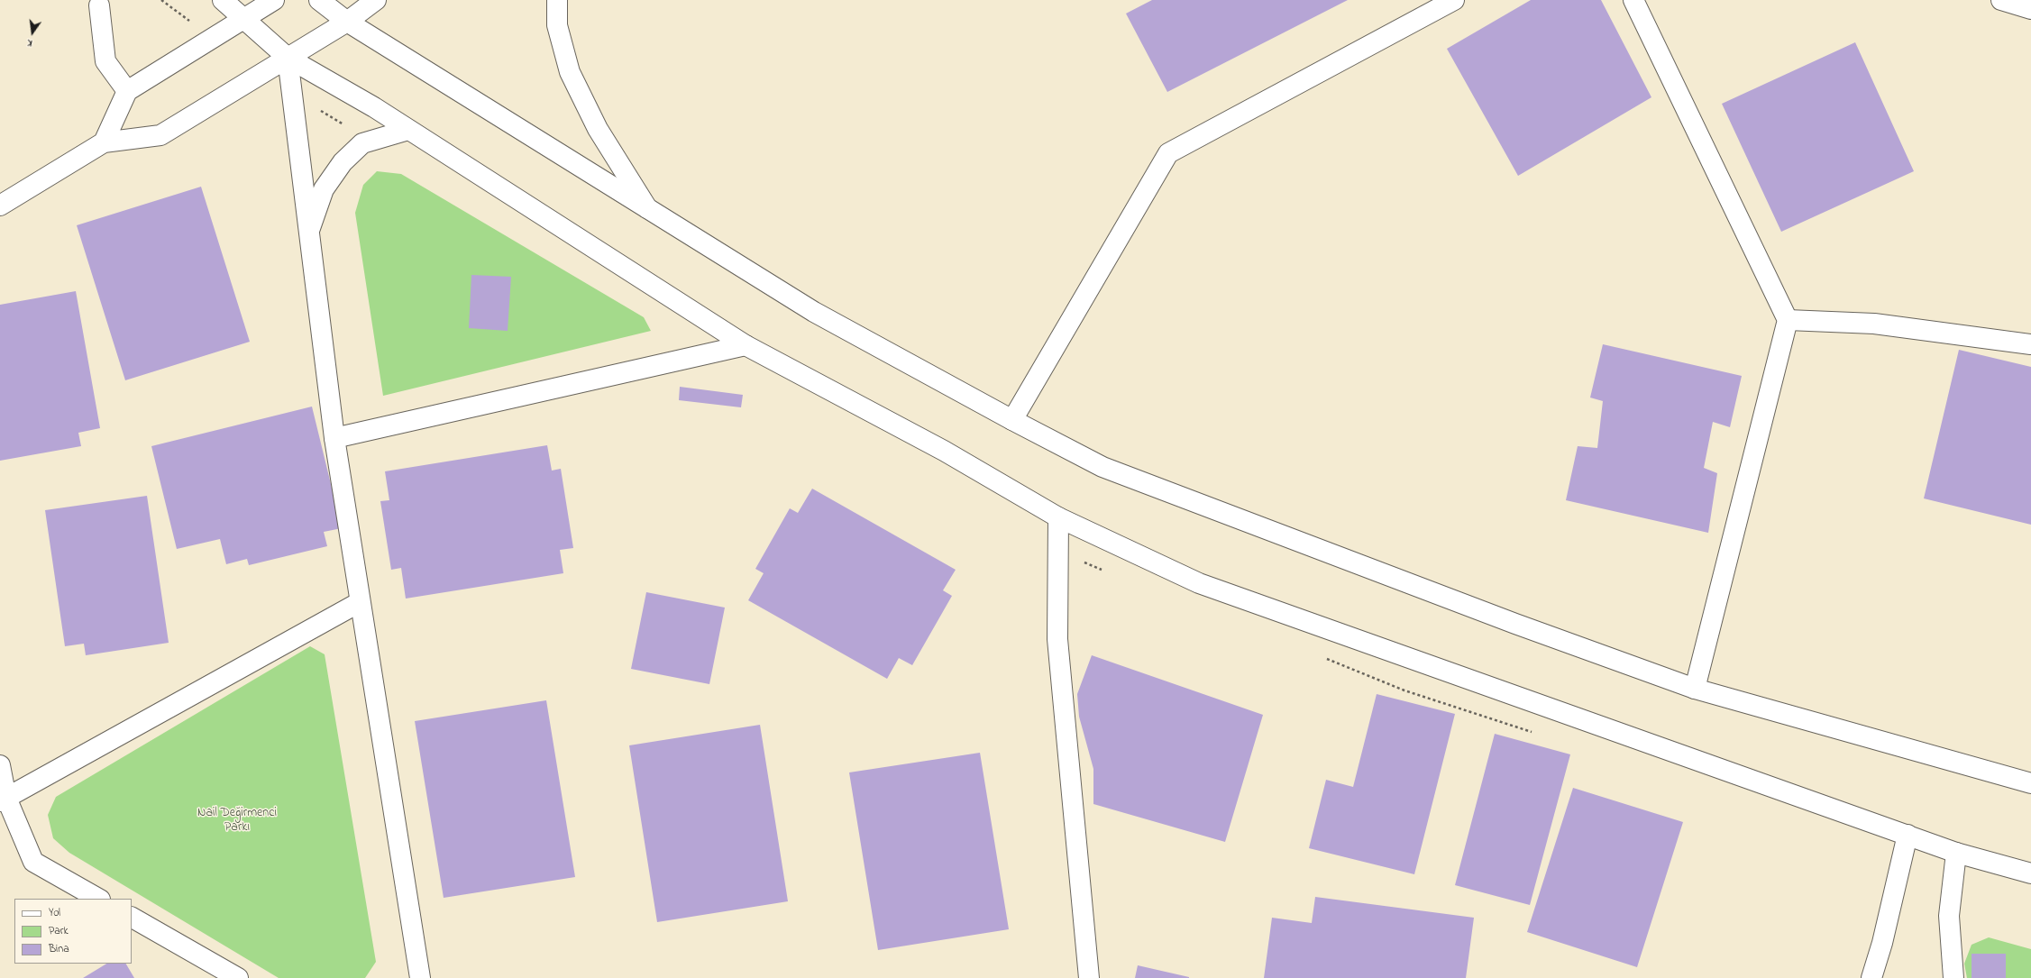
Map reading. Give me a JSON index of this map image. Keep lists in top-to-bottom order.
{
  "parks": ["Nail Değirmenci Parkı"],
  "legend": ["Yol", "Park", "Bina"],
  "north": "bottom"
}
